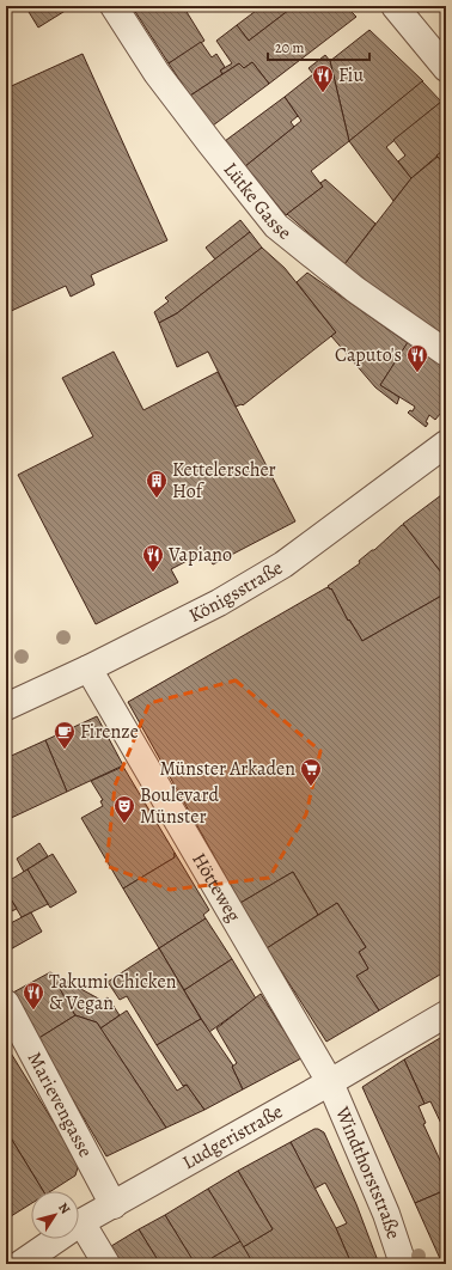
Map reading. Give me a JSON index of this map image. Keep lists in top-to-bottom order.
{
  "streets": {
    "street": [
      "Lütke Gasse",
      "Königsstraße",
      "Hötteweg",
      "Marievengasse",
      "Ludgeristraße",
      "Windthorststraße"
    ]
  },
  "crossings": [
    ["Königsstraße", "Hötteweg"],
    ["Hötteweg", "Ludgeristraße"],
    ["Hötteweg", "Windthorststraße"],
    ["Marievengasse", "Ludgeristraße"],
    ["Ludgeristraße", "Windthorststraße"]
  ],
  "places": {
    "restaurant": [
      "Fiu",
      "Caputo's",
      "Vapiano",
      "Takumi Chicken & Vegan"
    ],
    "building": ["Kettelerscher Hof"],
    "cafe": ["Firenze"],
    "supermarket": ["Münster Arkaden"],
    "theatre": ["Boulevard Münster"]
  },
  "scale_bar": "20 m",
  "north": "top right"
}
